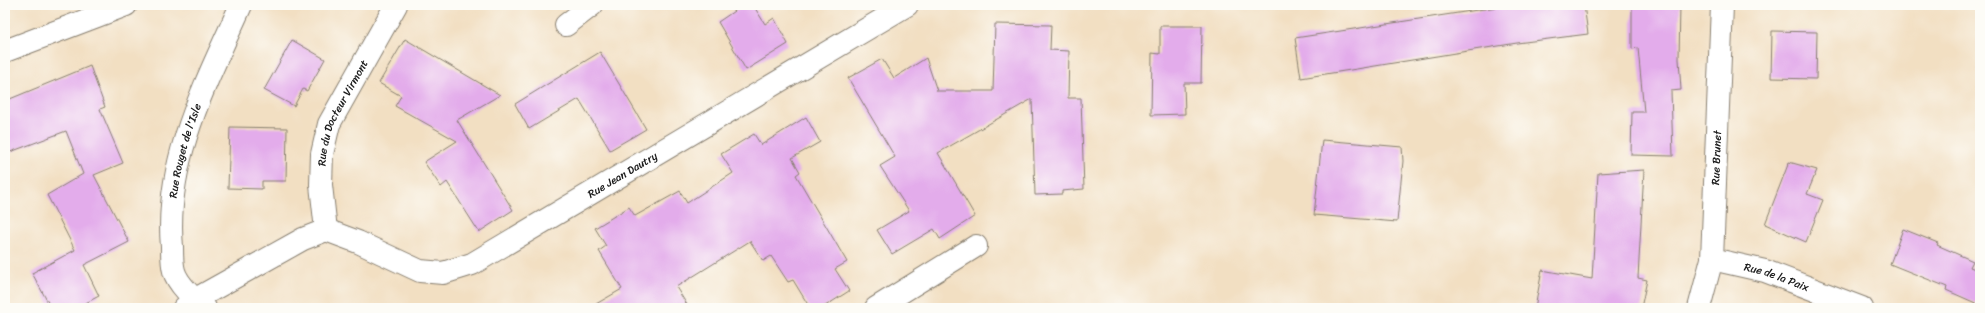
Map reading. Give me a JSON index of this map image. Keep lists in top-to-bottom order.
{
  "streets": {
    "street": [
      "Rue du Docteur Virmont",
      "Rue Rouget de l'Isle",
      "Rue Brunet",
      "Rue Jean Dautry",
      "Rue de la Paix"
    ]
  },
  "crossings": [
    ["Rue du Docteur Virmont", "Rue Jean Dautry"],
    ["Rue Brunet", "Rue de la Paix"]
  ]
}
